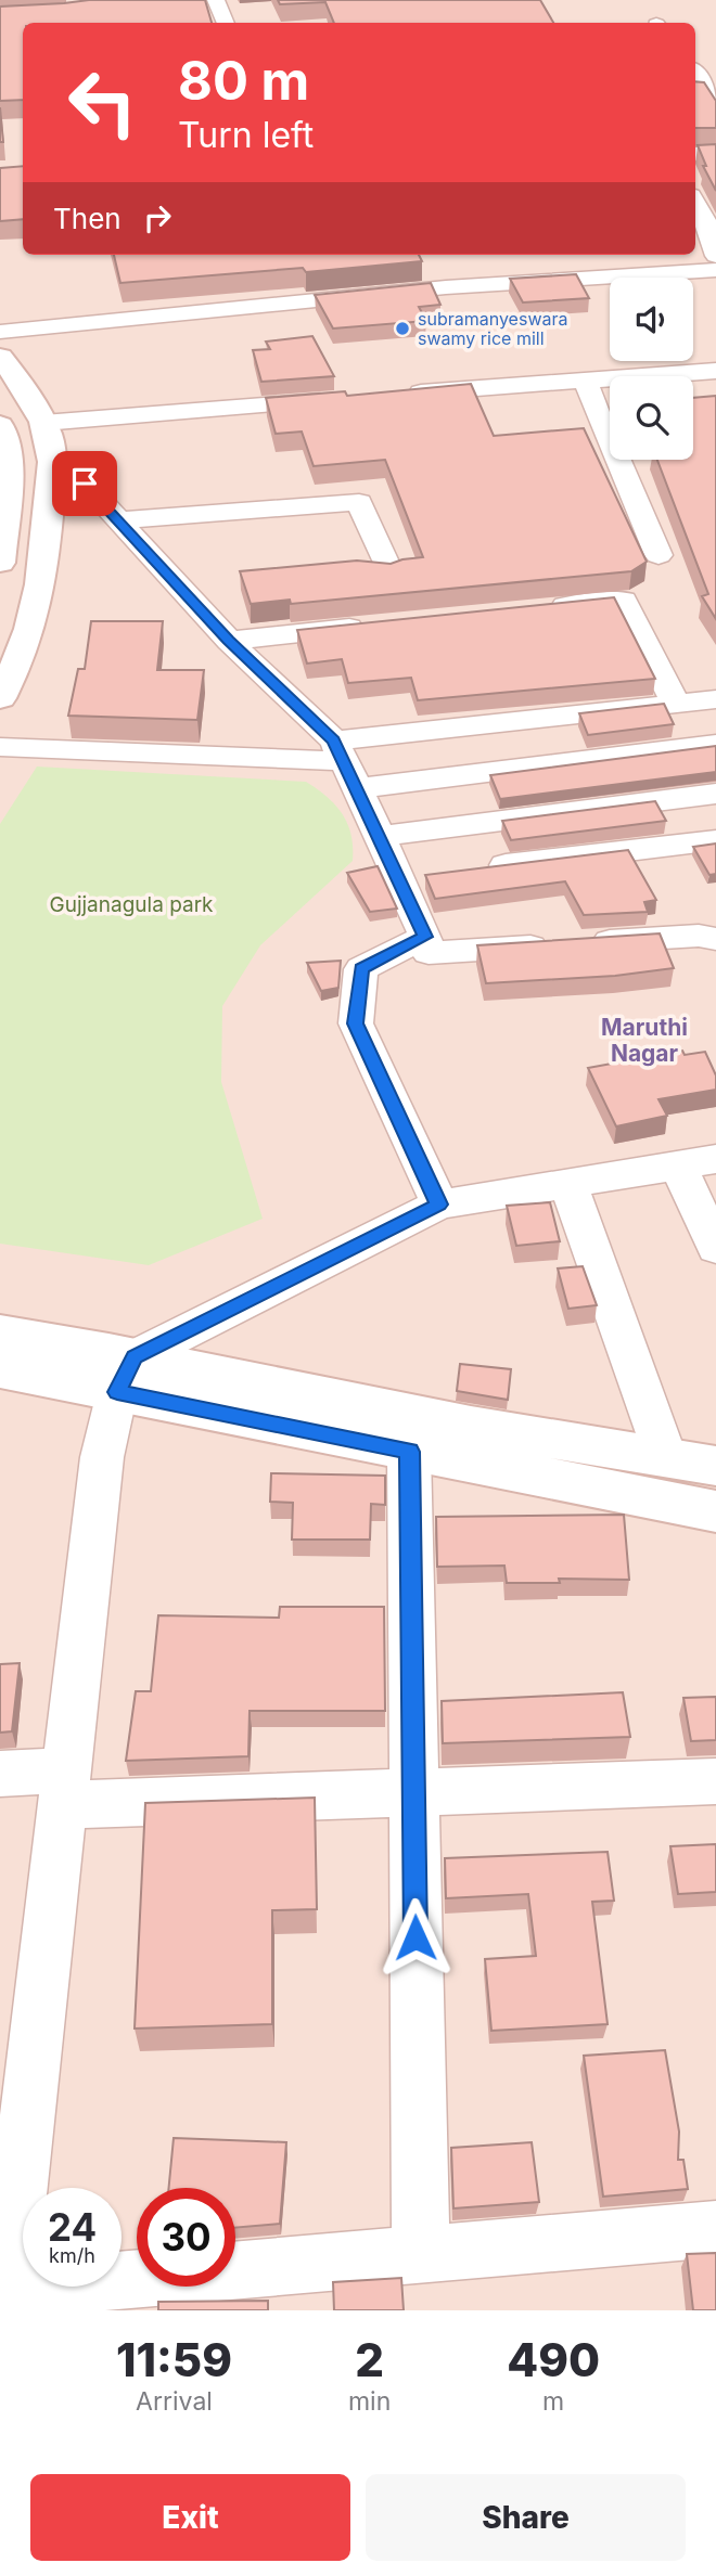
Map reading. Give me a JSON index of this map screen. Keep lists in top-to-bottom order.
{
  "districts": ["Maruthi Nagar"],
  "parks": ["Gujjanagula park"],
  "places": ["subramanyeswara swamy rice mill"],
  "page": {
    "turn": ["80 m", "Turn left"],
    "then": "Then",
    "speed": "24 km/h",
    "limit": "30",
    "eta": [
      "11:59",
      "Arrival",
      "2",
      "min",
      "490",
      "m"
    ],
    "buttons": ["Exit", "Share"]
  }
}
